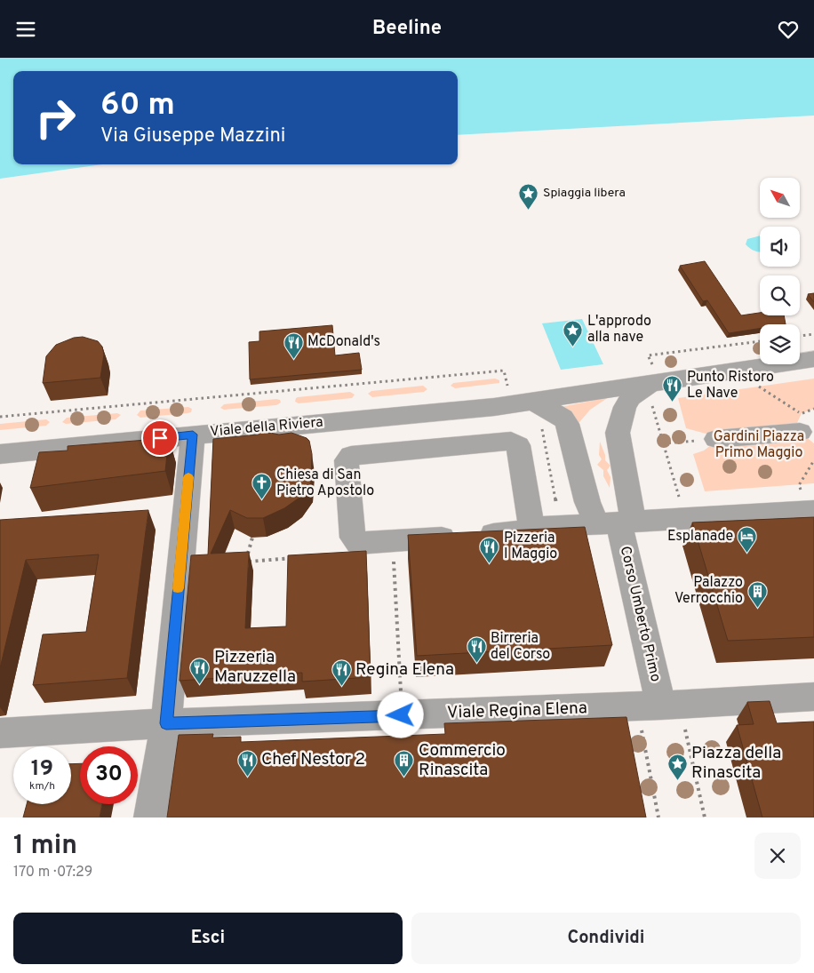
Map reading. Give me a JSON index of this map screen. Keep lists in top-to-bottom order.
{
  "streets": {
    "street": ["Viale della Riviera", "Corso Umberto Primo", "Viale Regina Elena"]
  },
  "crossings": [
    ["Corso Umberto Primo", "Viale Regina Elena"]
  ],
  "parks": ["Gardini Piazza Primo Maggio"],
  "places": {
    "place": ["Spiaggia libera", "L'approdo alla nave", "Piazza della Rinascita"],
    "restaurant": [
      "McDonald's",
      "Punto Ristoro Le Nave",
      "Pizzeria I Maggio",
      "Birreria del Corso",
      "Pizzeria Maruzzella",
      "Regina Elena",
      "Chef Nestor 2"
    ],
    "church": ["Chiesa di San Pietro Apostolo"],
    "hotel": ["Esplanade"],
    "building": ["Palazzo Verrocchio", "Commercio Rinascita"]
  },
  "north": "top left",
  "page": {
    "header": "Beeline",
    "turn": ["60 m", "Via Giuseppe Mazzini"],
    "speed": "19 km/h",
    "limit": "30",
    "heading": ["1 min", "170 m · 07:29"],
    "buttons": ["Esci", "Condividi"]
  }
}
